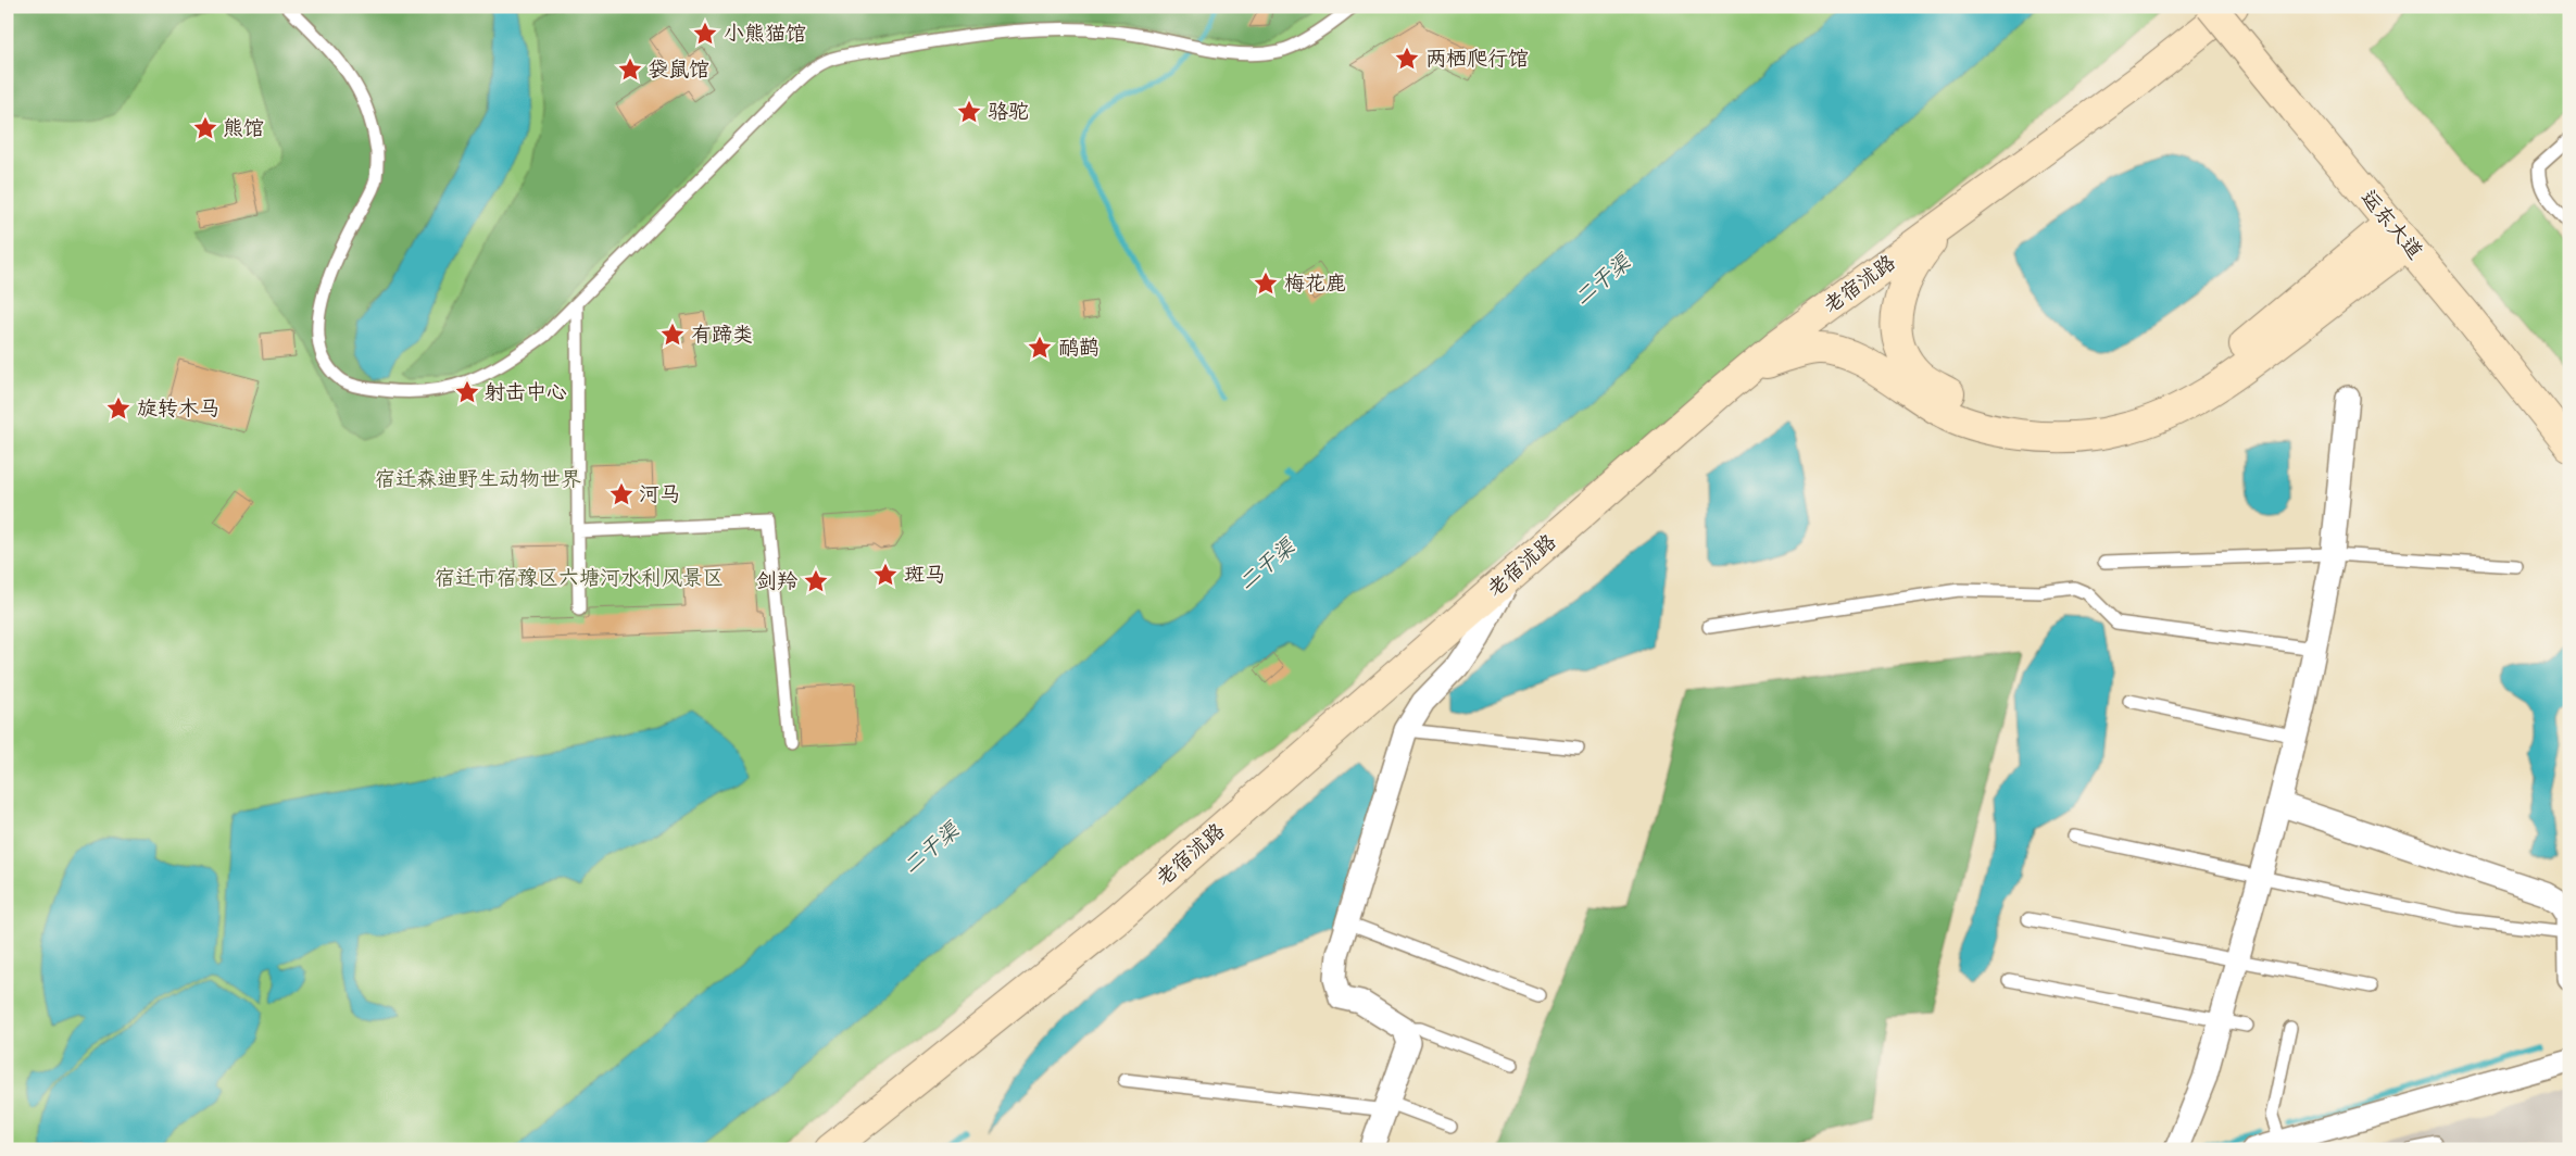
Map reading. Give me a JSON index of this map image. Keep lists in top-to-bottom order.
{
  "streets": {
    "main road": ["运东大道", "老宿沭路"]
  },
  "water": ["二干渠"],
  "parks": ["宿迁森迪野生动物世界", "宿迁市宿豫区六塘河水利风景区"],
  "places": {
    "place": [
      "小熊猫馆",
      "两栖爬行馆",
      "袋鼠馆",
      "骆驼",
      "熊馆",
      "梅花鹿",
      "有蹄类",
      "鸸鹋",
      "射击中心",
      "旋转木马",
      "河马",
      "斑马",
      "剑羚"
    ]
  }
}
